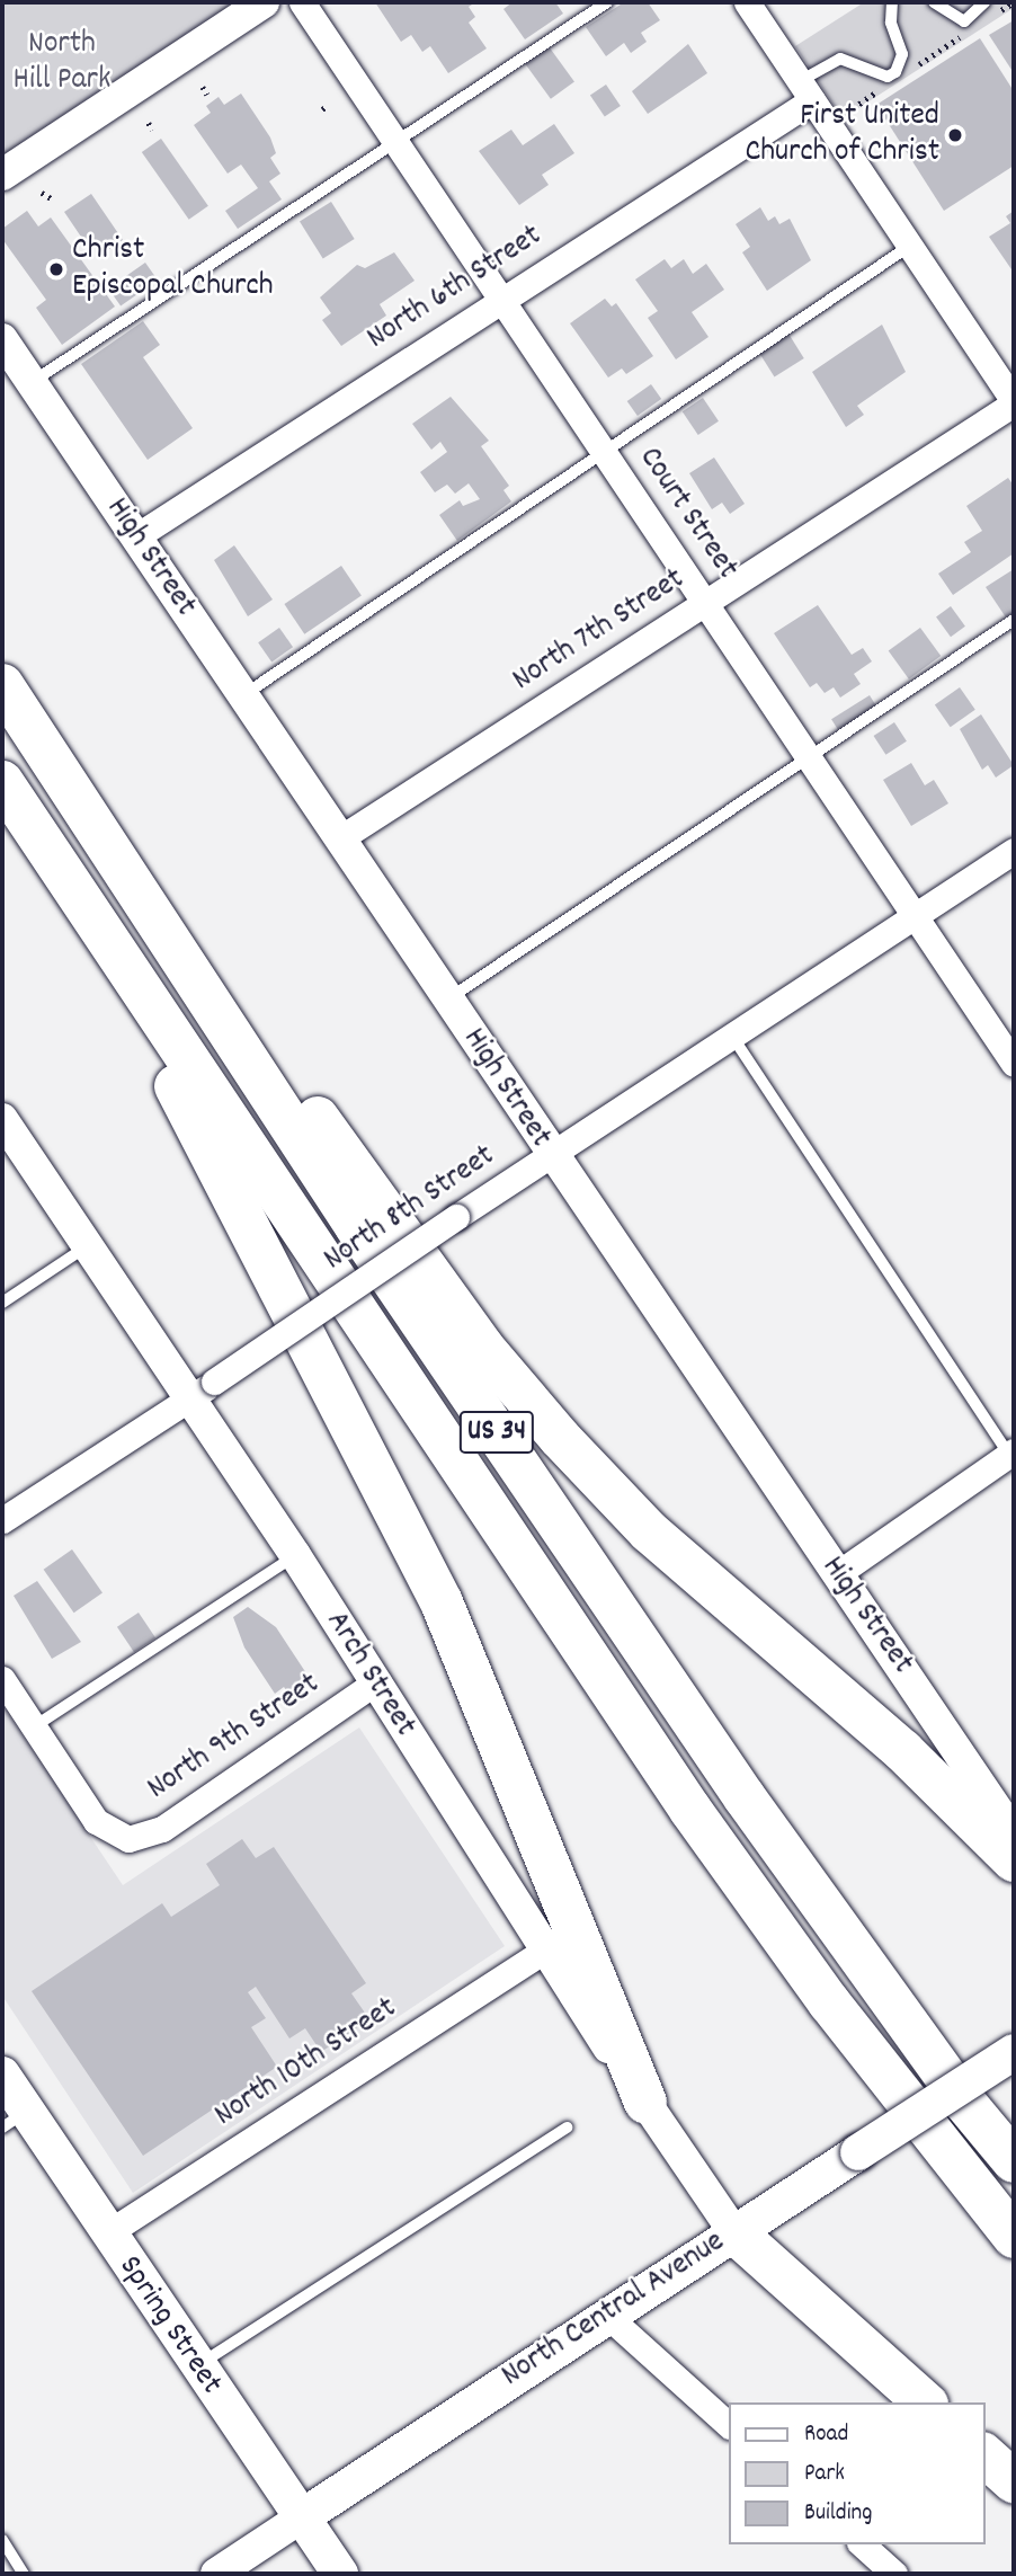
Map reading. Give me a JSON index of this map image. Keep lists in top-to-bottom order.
{
  "streets": {
    "highway": ["US 34"],
    "main road": ["North Central Avenue", "Spring Street"],
    "street": [
      "North 6th Street",
      "Court Street",
      "High Street",
      "North 7th Street",
      "North 8th Street",
      "Arch Street",
      "North 9th Street",
      "North 10th Street"
    ]
  },
  "crossings": [
    ["North 6th Street", "Court Street"],
    ["North 6th Street", "High Street"],
    ["Court Street", "North 7th Street"],
    ["Court Street", "North 8th Street"],
    ["High Street", "North 7th Street"],
    ["High Street", "North 8th Street"],
    ["North 8th Street", "Arch Street"],
    ["Arch Street", "North 9th Street"],
    ["Arch Street", "North 10th Street"],
    ["Arch Street", "North Central Avenue"],
    ["North 10th Street", "Spring Street"],
    ["North Central Avenue", "Spring Street"]
  ],
  "parks": ["North Hill Park"],
  "places": ["First United Church of Christ", "Christ Episcopal Church"],
  "legend": ["Road", "Park", "Building"]
}
